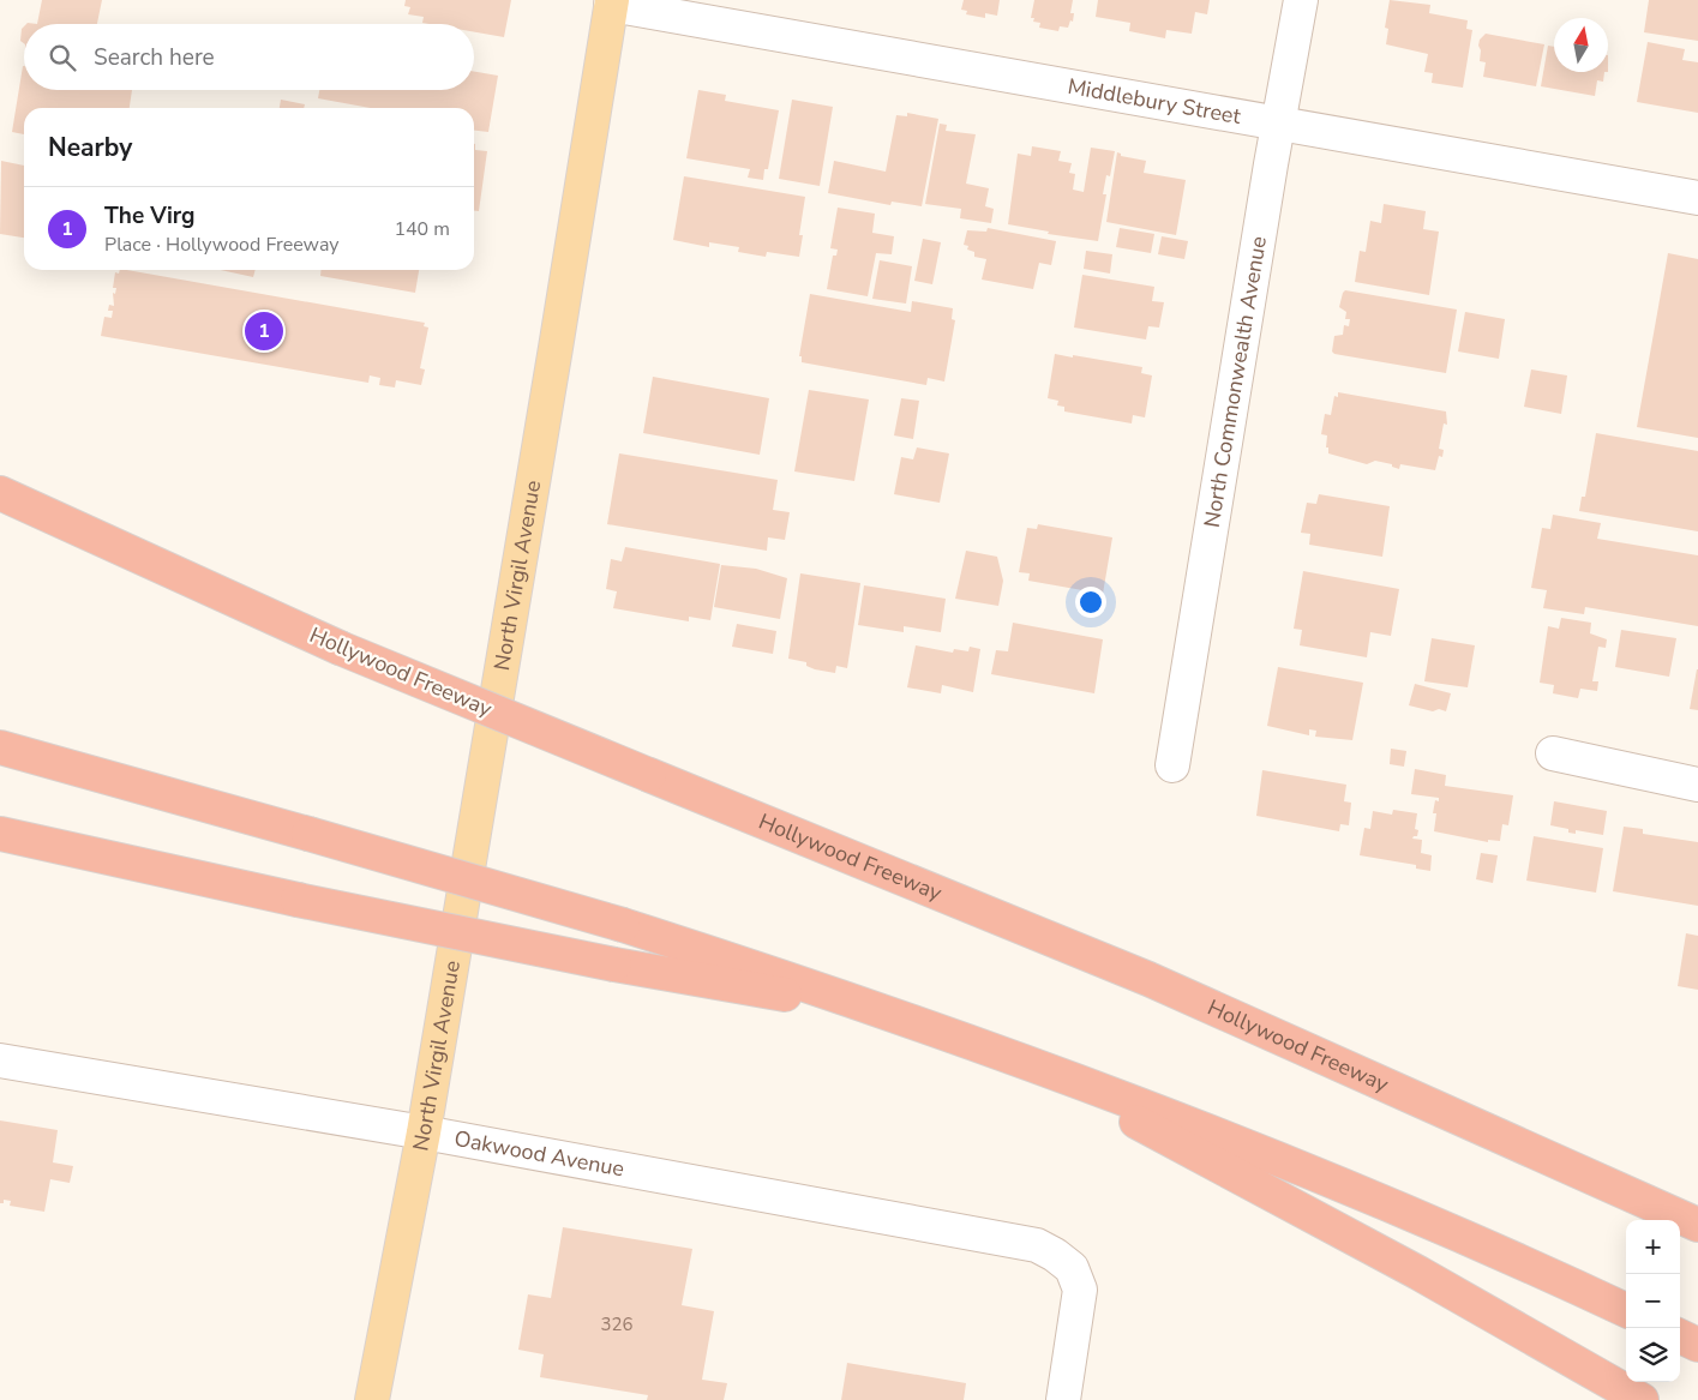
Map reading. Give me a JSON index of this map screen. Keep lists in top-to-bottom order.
{
  "streets": {
    "highway": ["Hollywood Freeway"],
    "main road": ["North Virgil Avenue"],
    "street": ["Middlebury Street", "North Commonwealth Avenue", "Oakwood Avenue"]
  },
  "crossings": [
    ["Middlebury Street", "North Commonwealth Avenue"],
    ["Middlebury Street", "North Virgil Avenue"],
    ["North Virgil Avenue", "Oakwood Avenue"]
  ],
  "house_numbers": ["326"],
  "north": "top",
  "page": {
    "search": "Search here",
    "heading": "Nearby",
    "list": [
      {
        "mark": "1",
        "name": "The Virg",
        "note": "Place · Hollywood Freeway",
        "value": "140 m"
      }
    ],
    "pins": "1",
    "map_buttons": ["+", "−"]
  }
}
